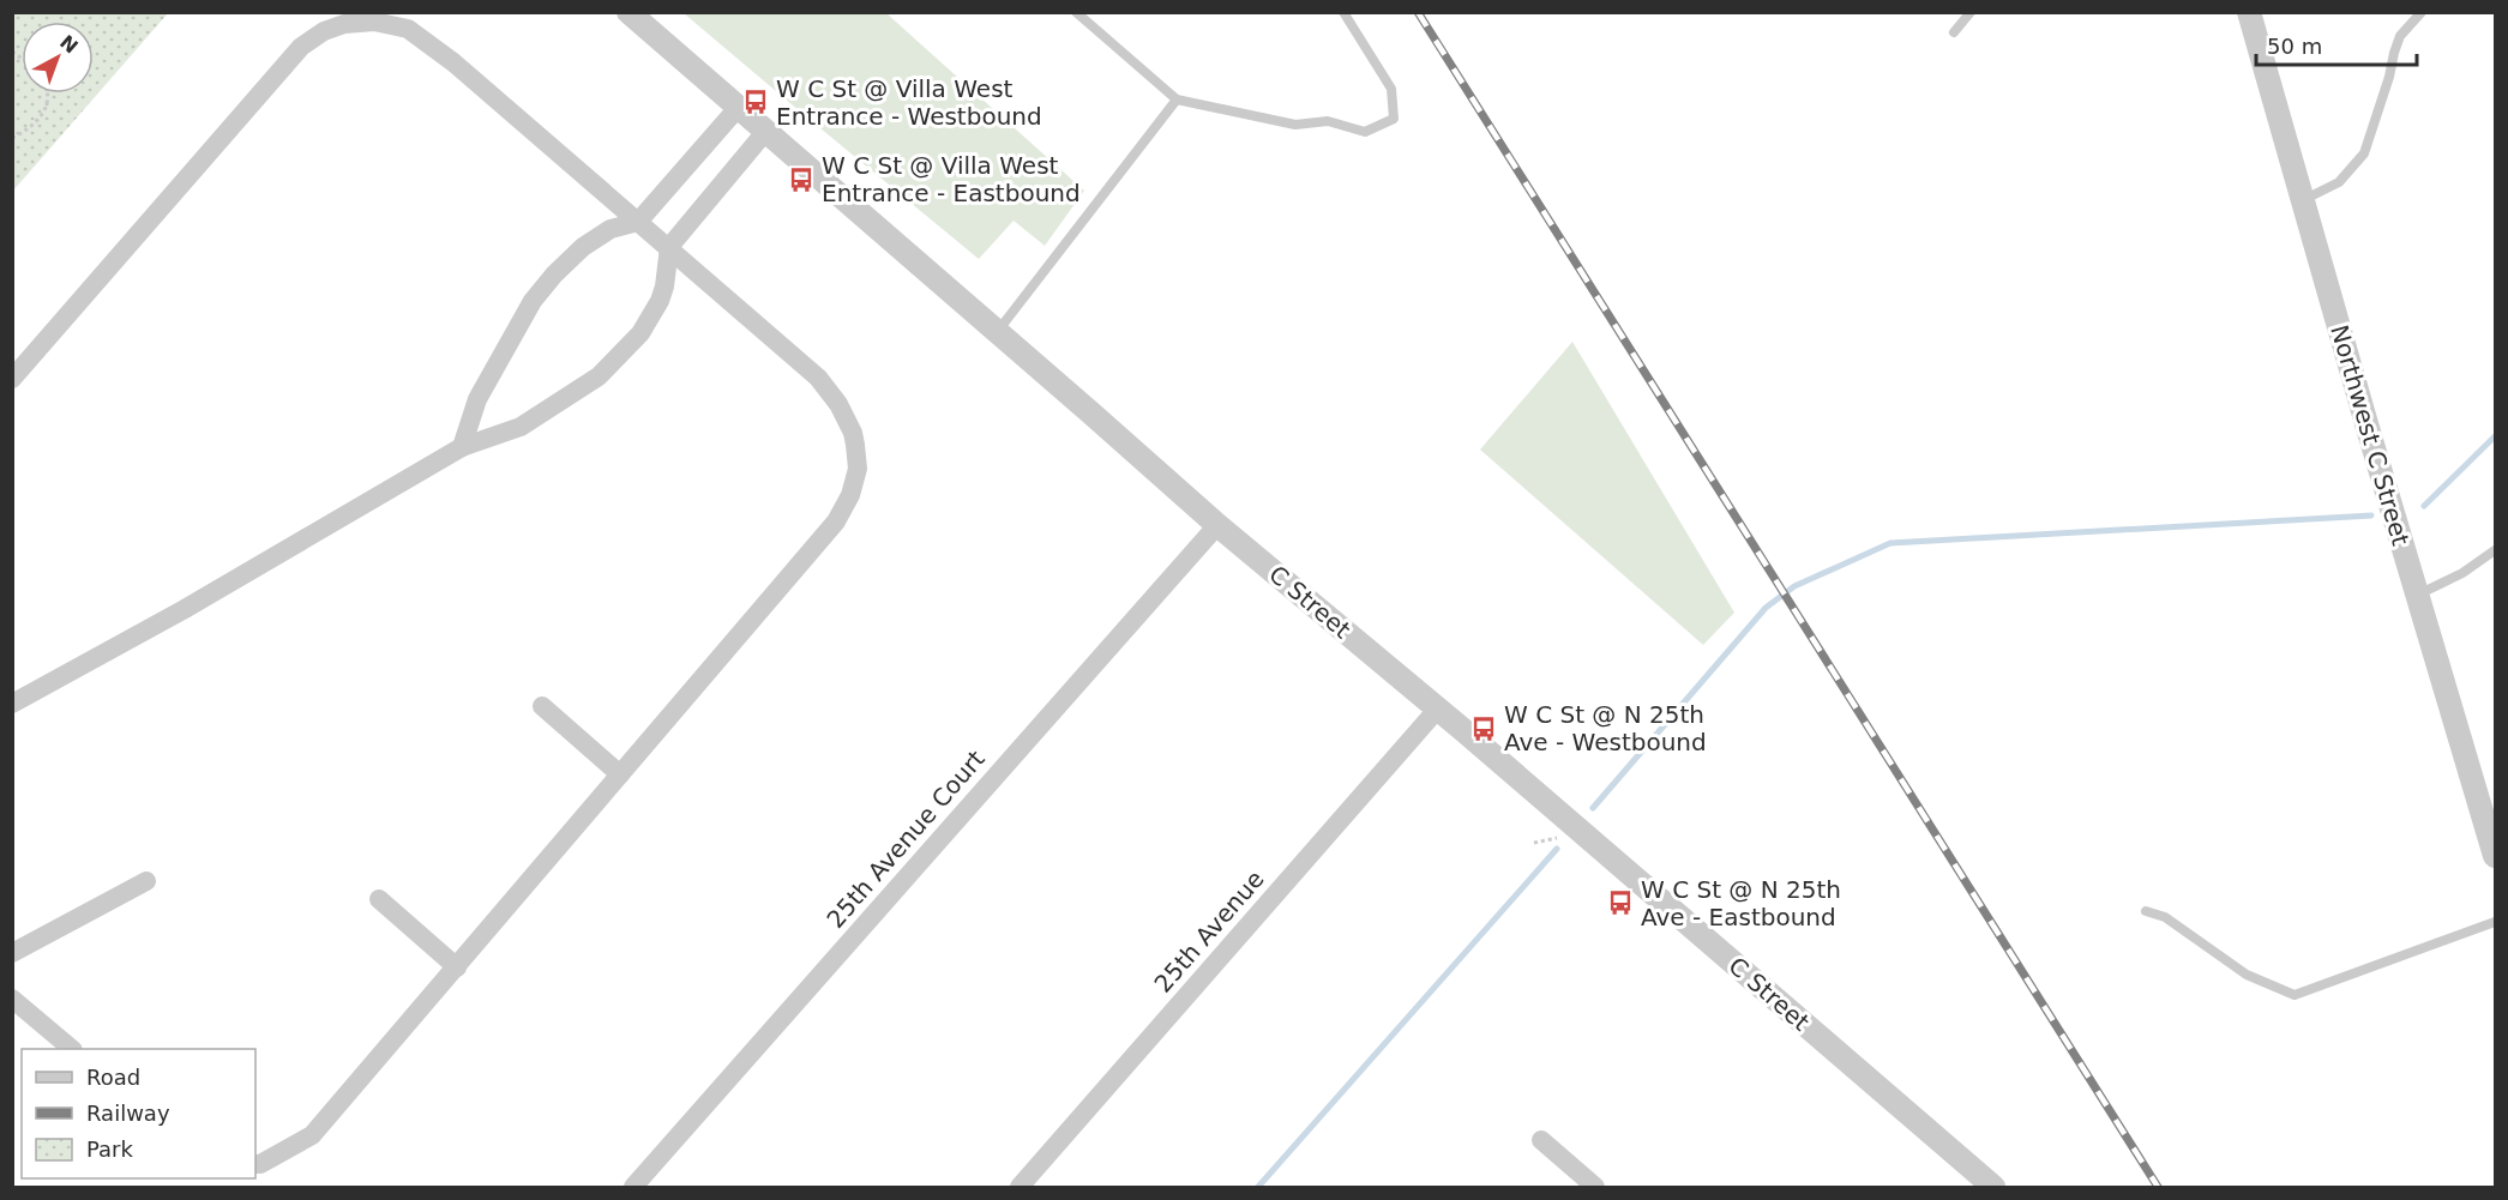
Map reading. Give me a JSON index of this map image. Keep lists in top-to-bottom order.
{
  "streets": {
    "street": [
      "Northwest C Street",
      "C Street",
      "25th Avenue Court",
      "25th Avenue"
    ]
  },
  "crossings": [
    ["C Street", "25th Avenue Court"],
    ["C Street", "25th Avenue"]
  ],
  "places": {
    "bus stop": [
      "W C St @ Villa West Entrance - Westbound",
      "W C St @ Villa West Entrance - Eastbound",
      "W C St @ N 25th Ave - Westbound",
      "W C St @ N 25th Ave - Eastbound"
    ]
  },
  "legend": ["Road", "Railway", "Park"],
  "scale_bar": "50 m",
  "north": "top right"
}
